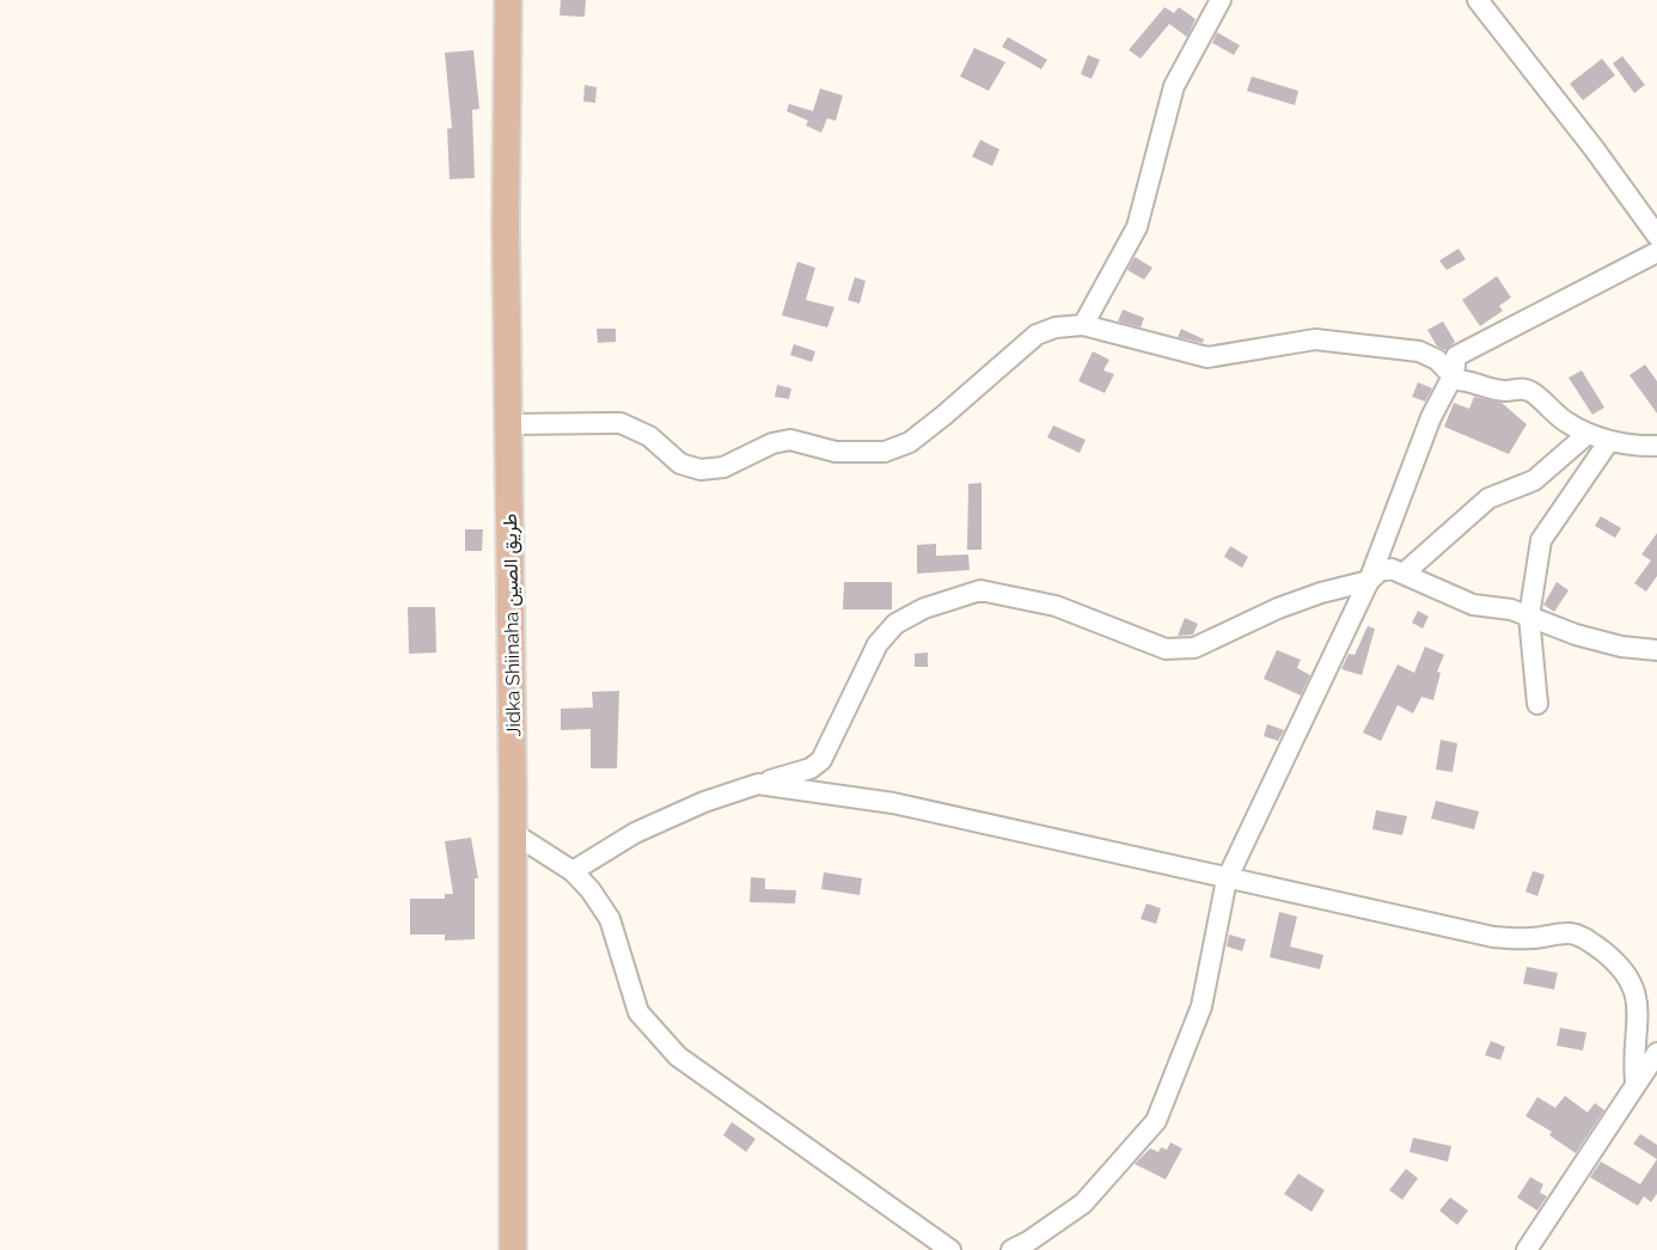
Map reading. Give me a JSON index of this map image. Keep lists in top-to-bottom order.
{
  "streets": {
    "main road": ["Jidka Shiinaha طريق الصين"]
  }
}
